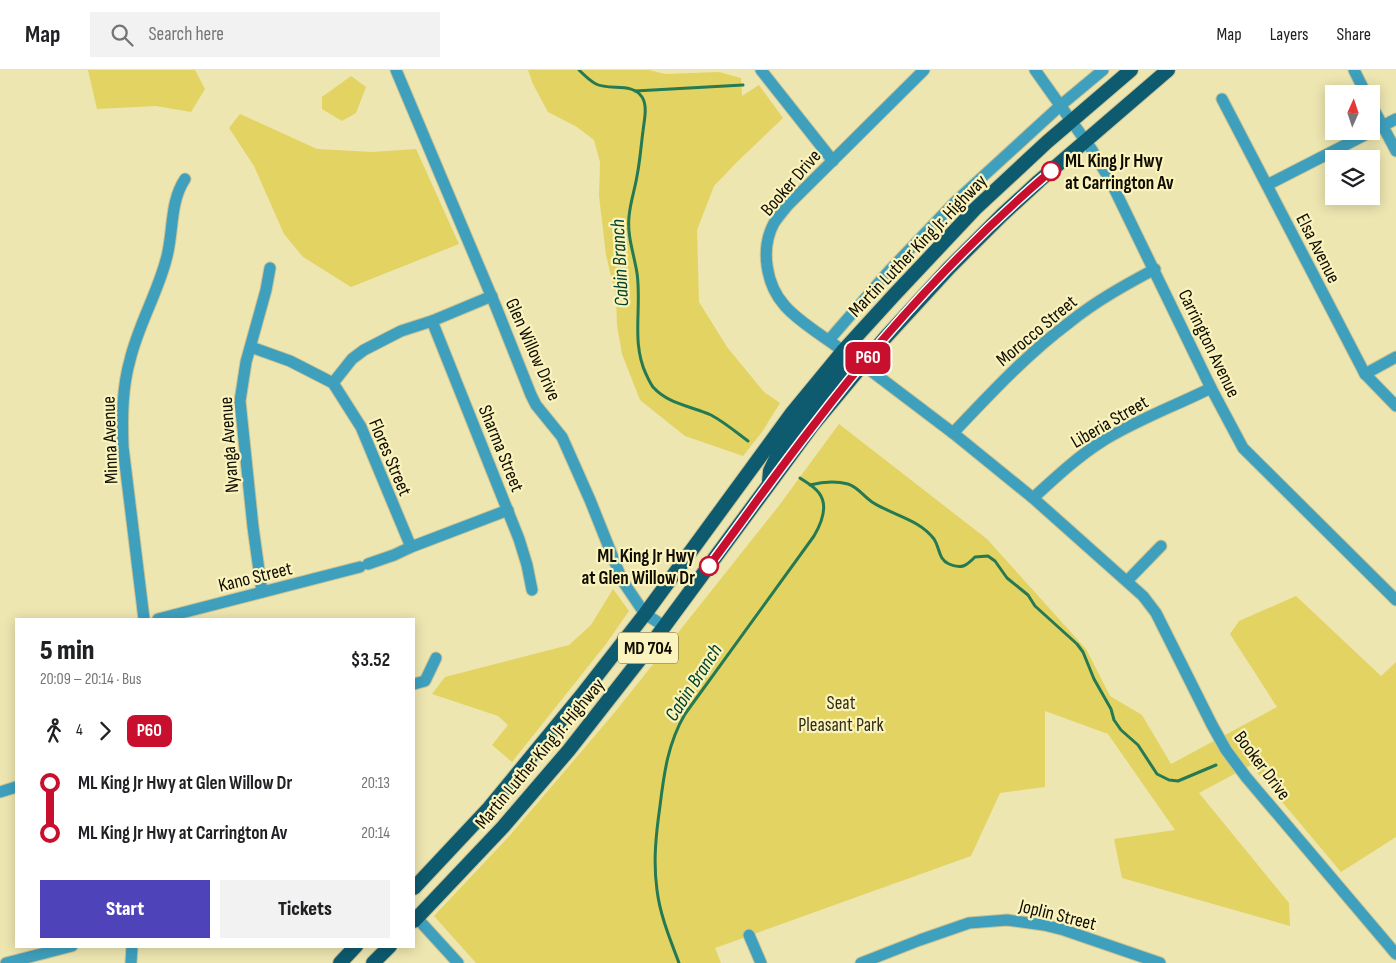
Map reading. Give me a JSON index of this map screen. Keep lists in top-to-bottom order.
{
  "streets": {
    "main road": ["Martin Luther King Jr. Highway", "MD 704"],
    "street": [
      "Booker Drive",
      "Elsa Avenue",
      "Morocco Street",
      "Carrington Avenue",
      "Glen Willow Drive",
      "Liberia Street",
      "Minna Avenue",
      "Nyanga Avenue",
      "Sharma Street",
      "Flores Street",
      "Kano Street",
      "Joplin Street"
    ]
  },
  "crossings": [
    ["Booker Drive", "Martin Luther King Jr. Highway"],
    ["Booker Drive", "Morocco Street"],
    ["Booker Drive", "Liberia Street"],
    ["Martin Luther King Jr. Highway", "Carrington Avenue"],
    ["Martin Luther King Jr. Highway", "Glen Willow Drive"],
    ["Morocco Street", "Carrington Avenue"],
    ["Carrington Avenue", "Liberia Street"],
    ["Nyanga Avenue", "Kano Street"],
    ["Sharma Street", "Kano Street"],
    ["Flores Street", "Kano Street"]
  ],
  "water": ["Cabin Branch"],
  "parks": ["Seat Pleasant Park"],
  "places": ["ML King Jr Hwy at Carrington Av", "ML King Jr Hwy at Glen Willow Dr"],
  "lines": ["bus line P60"],
  "north": "top",
  "page": {
    "header": "Map",
    "search": "Search here",
    "nav": ["Map", "Layers", "Share"],
    "on_map": "P60",
    "heading": ["5 min", "20:09 – 20:14 · Bus", "$3.52"],
    "legs": ["4", "P60"],
    "list": [
      {
        "name": "ML King Jr Hwy at Glen Willow Dr",
        "value": "20:13"
      },
      {
        "name": "ML King Jr Hwy at Carrington Av",
        "value": "20:14"
      }
    ],
    "buttons": ["Start", "Tickets"]
  }
}
